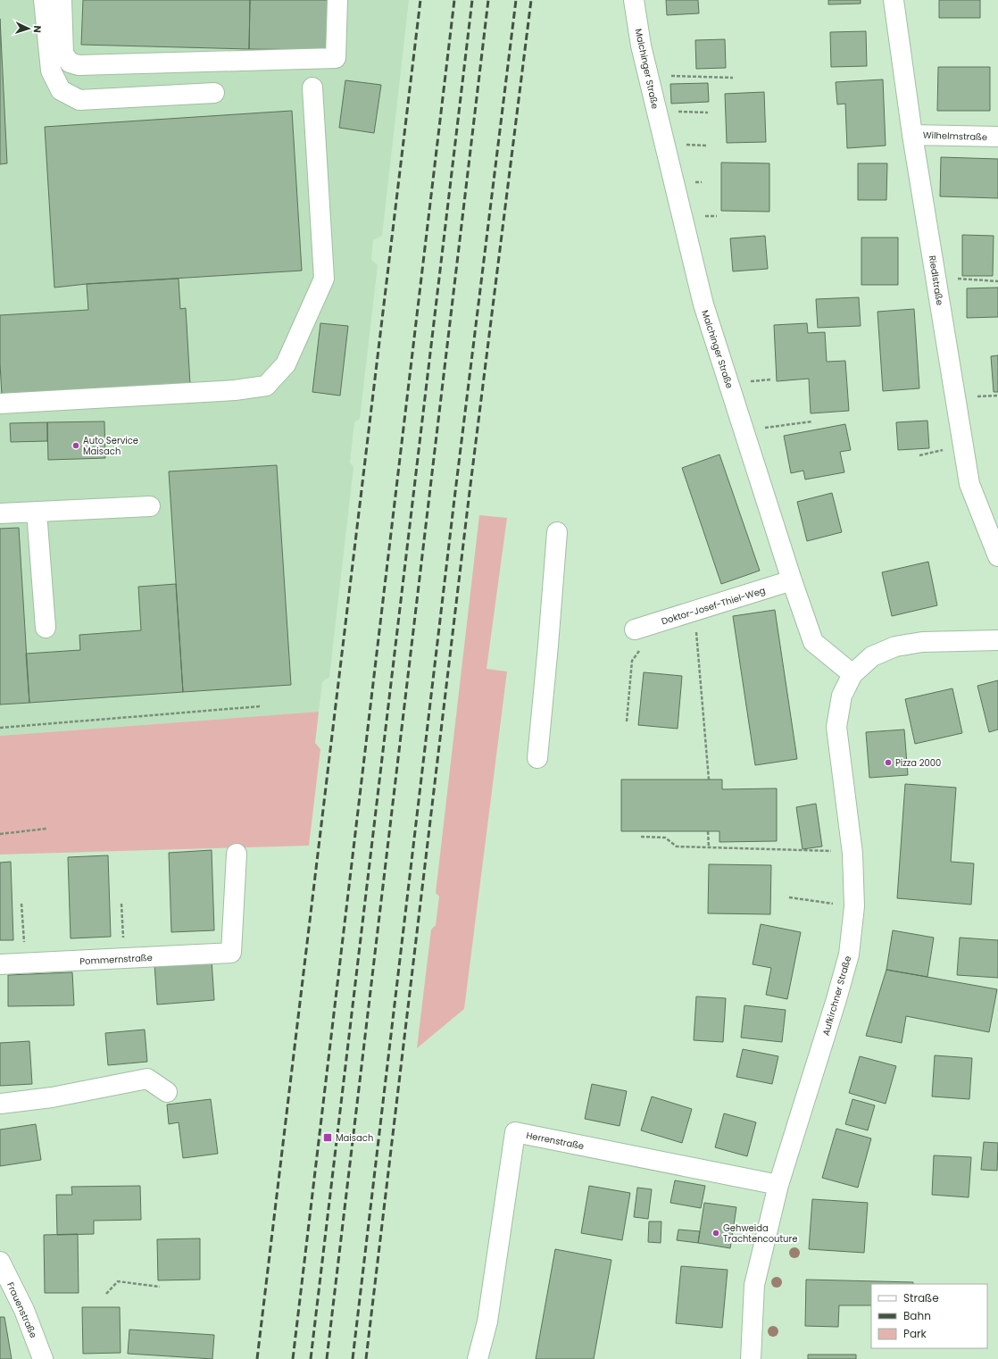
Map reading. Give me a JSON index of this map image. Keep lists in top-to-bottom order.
{
  "streets": {
    "street": [
      "Malchinger Straße",
      "Wilhelmstraße",
      "Riedlstraße",
      "Doktor-Josef-Thiel-Weg",
      "Pommernstraße",
      "Aufkirchner Straße",
      "Herrenstraße",
      "Frauenstraße"
    ]
  },
  "crossings": [
    ["Malchinger Straße", "Doktor-Josef-Thiel-Weg"],
    ["Malchinger Straße", "Aufkirchner Straße"],
    ["Wilhelmstraße", "Riedlstraße"],
    ["Aufkirchner Straße", "Herrenstraße"]
  ],
  "places": {
    "other": ["Auto Service Maisach", "Pizza 2000", "Gehweida Trachtencouture"],
    "transit": ["Maisach"]
  },
  "legend": ["Straße", "Bahn", "Park"],
  "north": "right"
}
